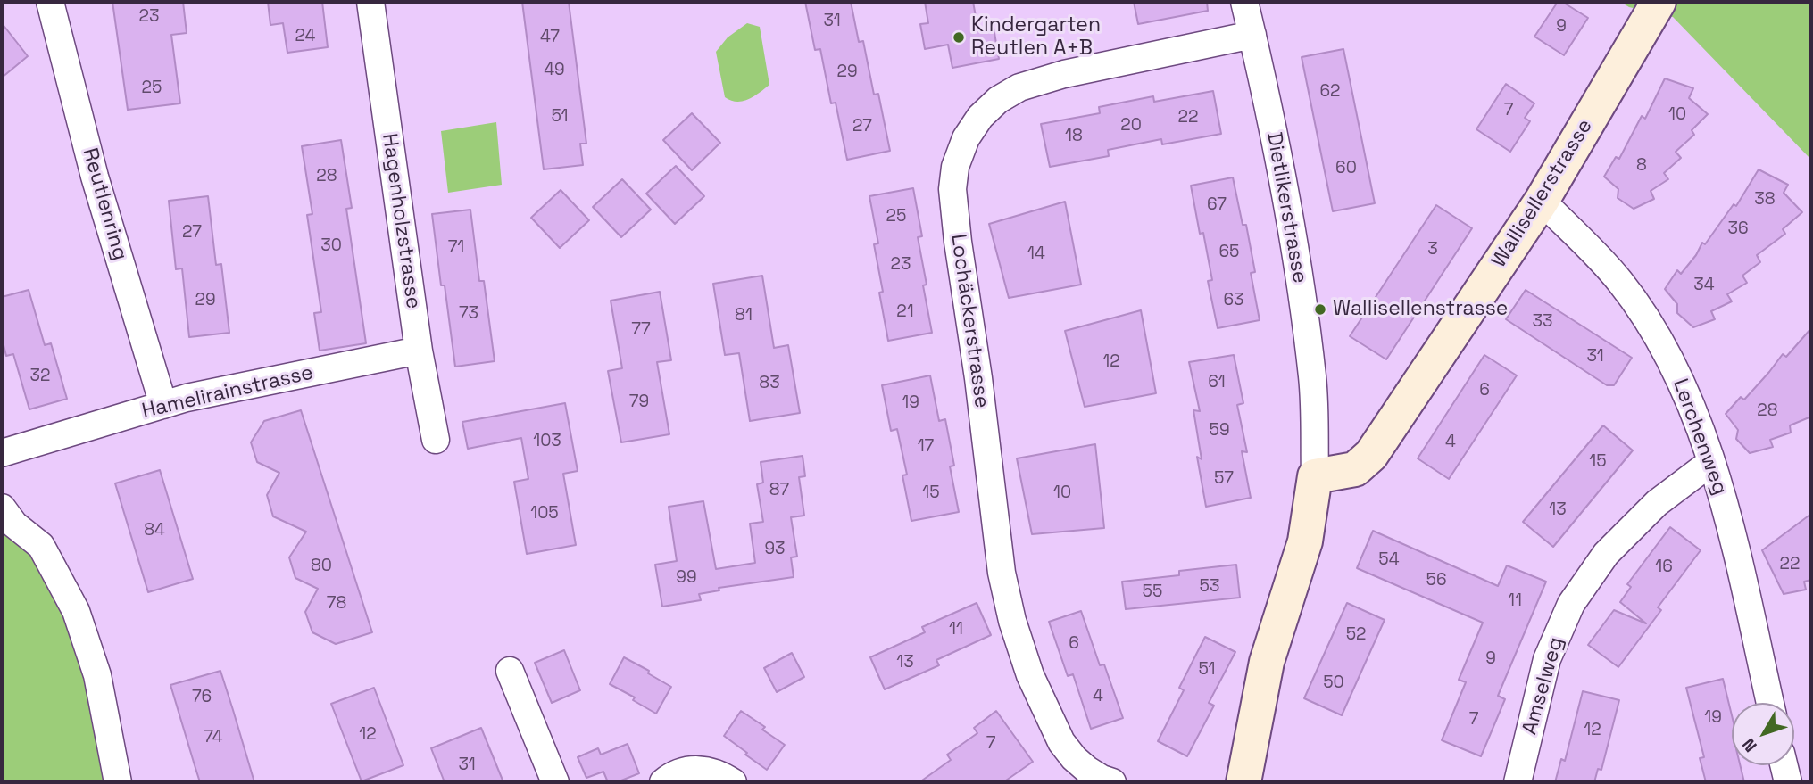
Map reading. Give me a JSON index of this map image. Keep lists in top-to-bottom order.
{
  "streets": {
    "street": [
      "Wallisellerstrasse",
      "Reutlenring",
      "Dietlikerstrasse",
      "Hagenholzstrasse",
      "Lochäckerstrasse",
      "Hamelirainstrasse",
      "Lerchenweg",
      "Amselweg"
    ]
  },
  "crossings": [
    ["Wallisellerstrasse", "Dietlikerstrasse"],
    ["Wallisellerstrasse", "Lerchenweg"],
    ["Reutlenring", "Hamelirainstrasse"],
    ["Dietlikerstrasse", "Lochäckerstrasse"],
    ["Hagenholzstrasse", "Hamelirainstrasse"],
    ["Lerchenweg", "Amselweg"]
  ],
  "places": ["Kindergarten Reutlen A+B", "Wallisellenstrasse"],
  "house_numbers": [
    "23",
    "31",
    "9",
    "24",
    "47",
    "49",
    "29",
    "25",
    "62",
    "7",
    "10",
    "51",
    "22",
    "20",
    "27",
    "18",
    "8",
    "60",
    "28",
    "38",
    "67",
    "25",
    "36",
    "27",
    "30",
    "71",
    "3",
    "65",
    "14",
    "23",
    "34",
    "29",
    "63",
    "21",
    "73",
    "81",
    "33",
    "77",
    "31",
    "12",
    "32",
    "61",
    "83",
    "6",
    "79",
    "19",
    "28",
    "59",
    "103",
    "4",
    "17",
    "15",
    "57",
    "87",
    "15",
    "10",
    "13",
    "105",
    "84",
    "93",
    "54",
    "22",
    "80",
    "16",
    "99",
    "56",
    "53",
    "55",
    "11",
    "78",
    "11",
    "52",
    "6",
    "9",
    "13",
    "51",
    "50",
    "4",
    "76",
    "19",
    "7",
    "12",
    "12",
    "74",
    "7",
    "31"
  ],
  "north": "bottom left"
}
